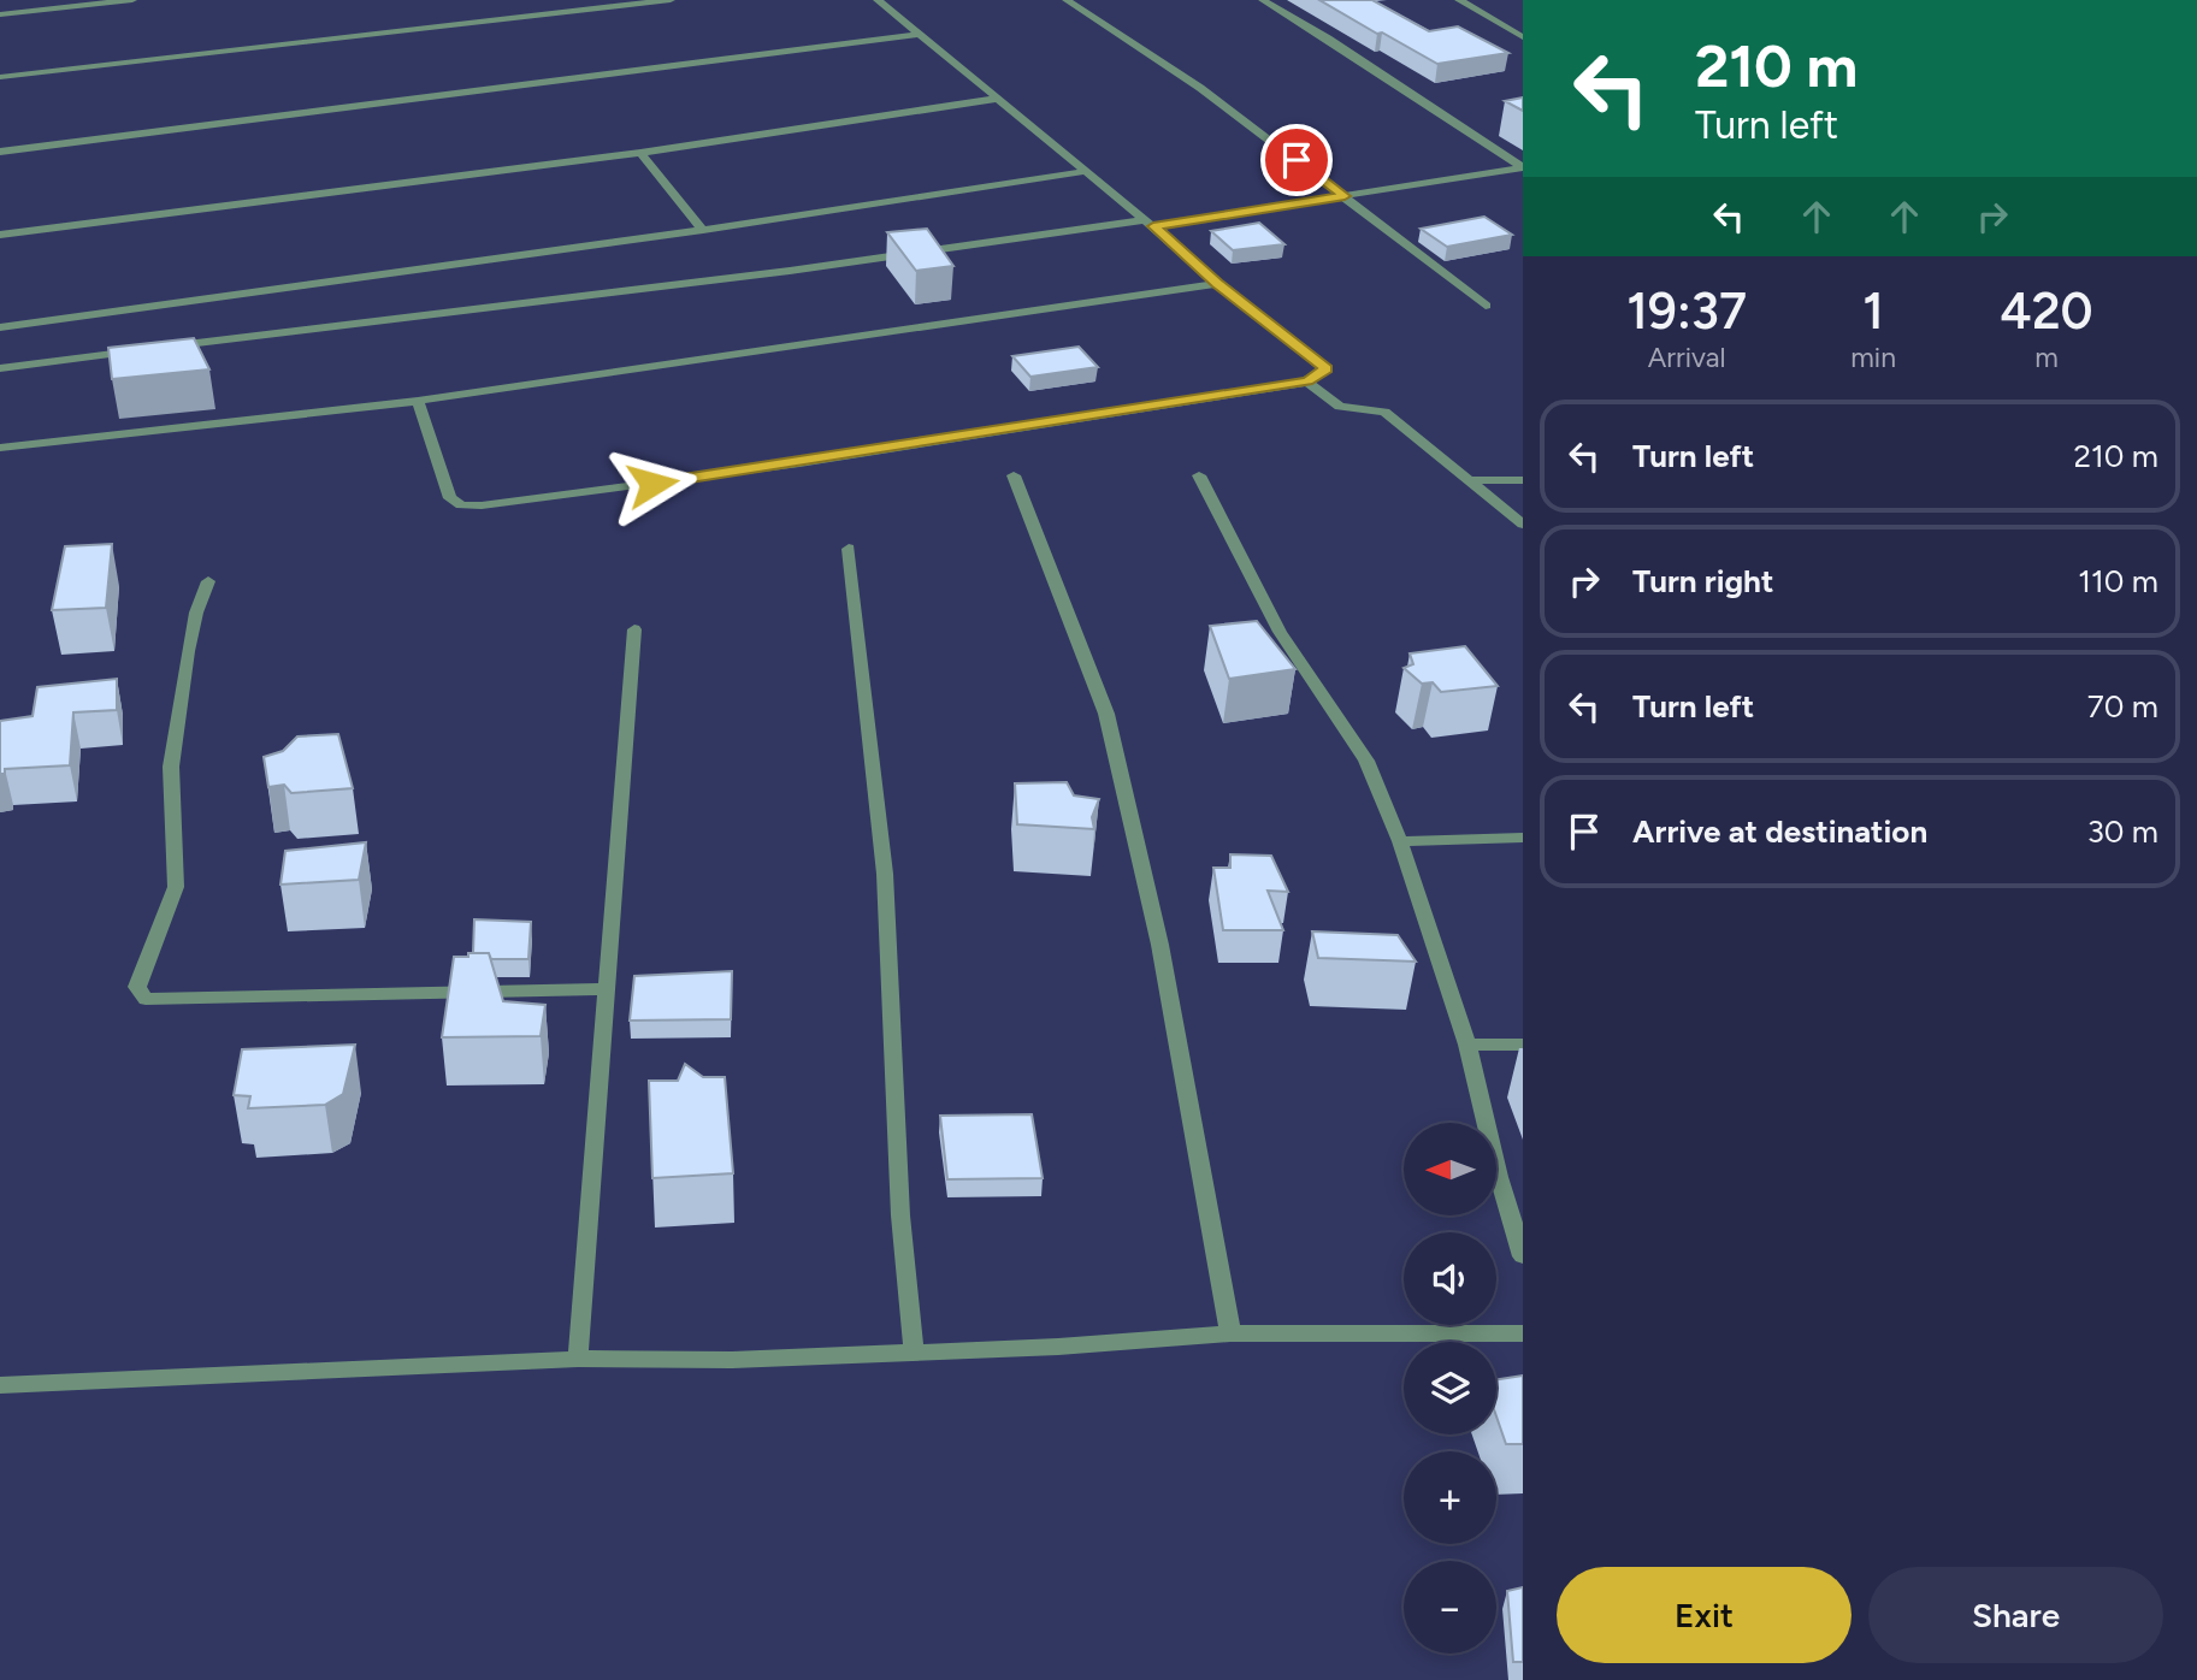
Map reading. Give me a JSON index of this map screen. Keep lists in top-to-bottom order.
{
  "north": "left",
  "page": {
    "turn": ["210 m", "Turn left"],
    "eta": [
      "19:37",
      "Arrival",
      "1",
      "min",
      "420",
      "m"
    ],
    "list": [
      {
        "name": "Turn left",
        "value": "210 m"
      },
      {
        "name": "Turn right",
        "value": "110 m"
      },
      {
        "name": "Turn left",
        "value": "70 m"
      },
      {
        "name": "Arrive at destination",
        "value": "30 m"
      }
    ],
    "map_buttons": ["+", "−"],
    "buttons": ["Exit", "Share"]
  }
}
